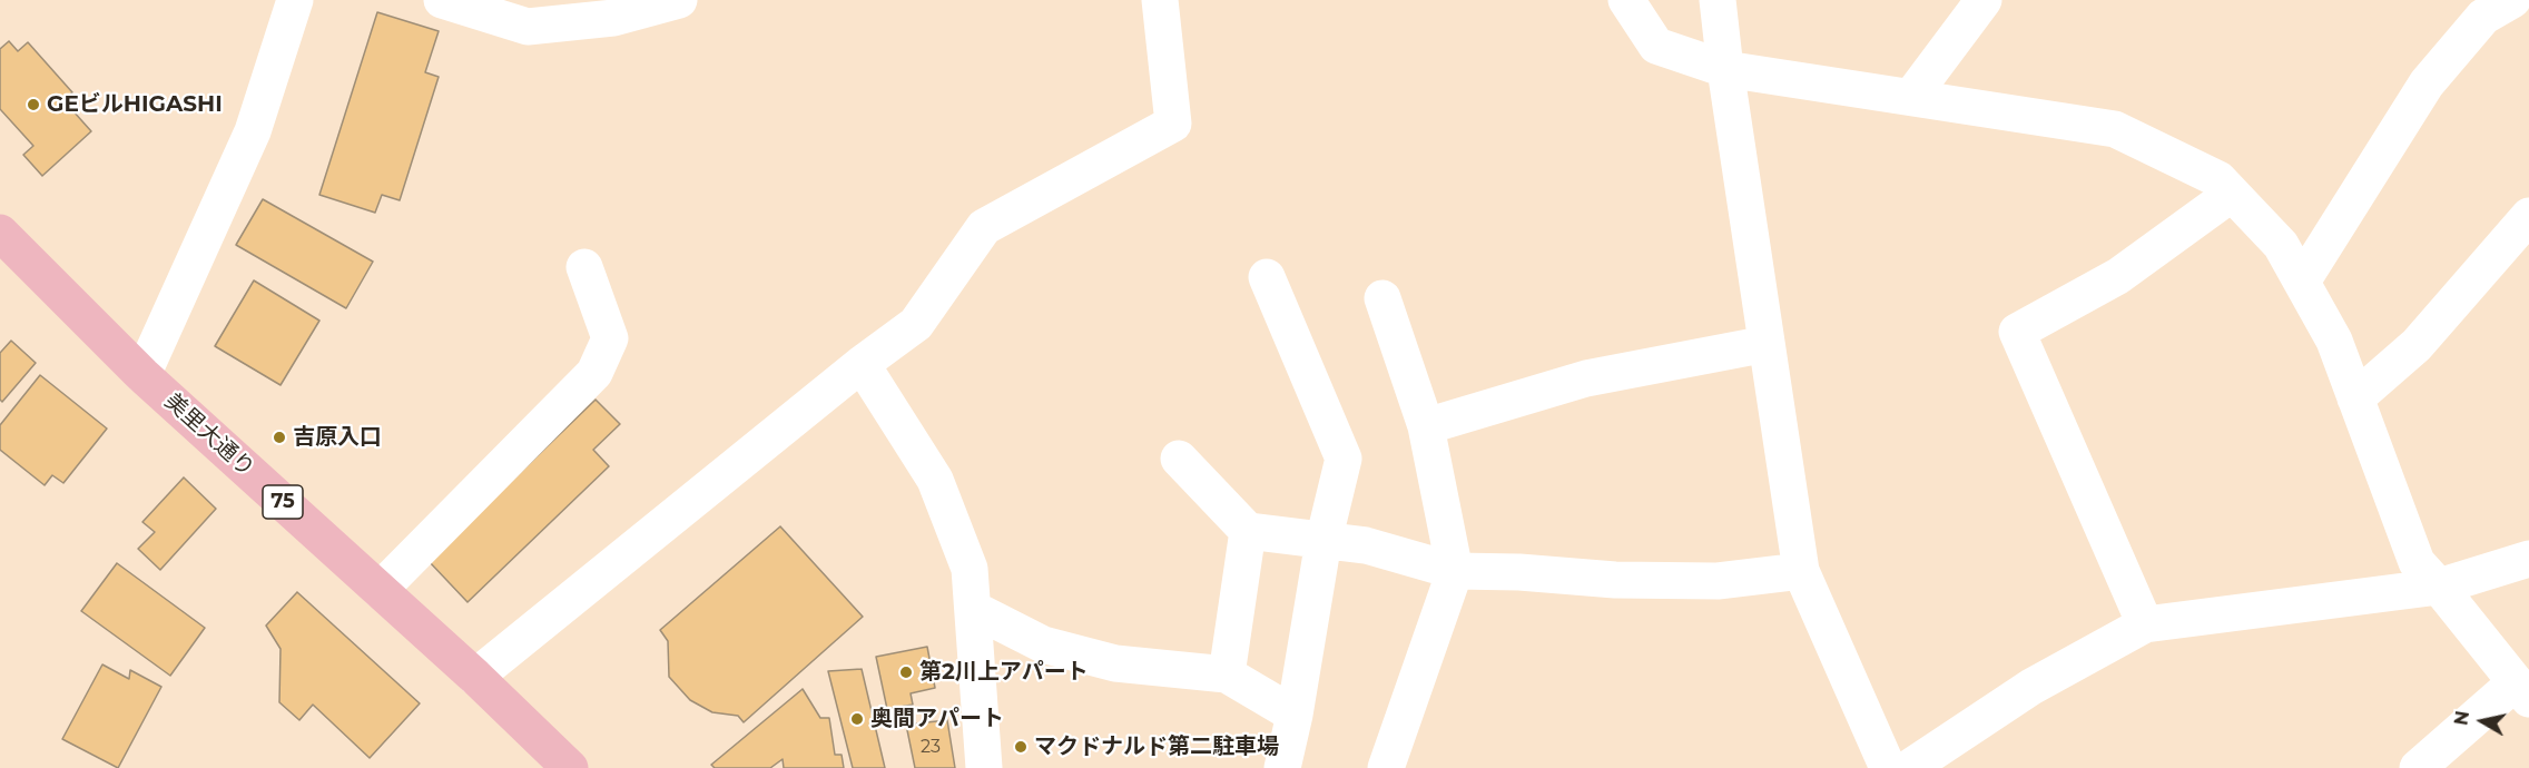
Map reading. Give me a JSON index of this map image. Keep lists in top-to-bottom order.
{
  "streets": {
    "main road": ["美里大通り", "75"]
  },
  "places": [
    "GEビルHIGASHI",
    "吉原入口",
    "第2川上アパート",
    "奥間アパート",
    "マクドナルド第二駐車場"
  ],
  "house_numbers": ["23"],
  "north": "left"
}
